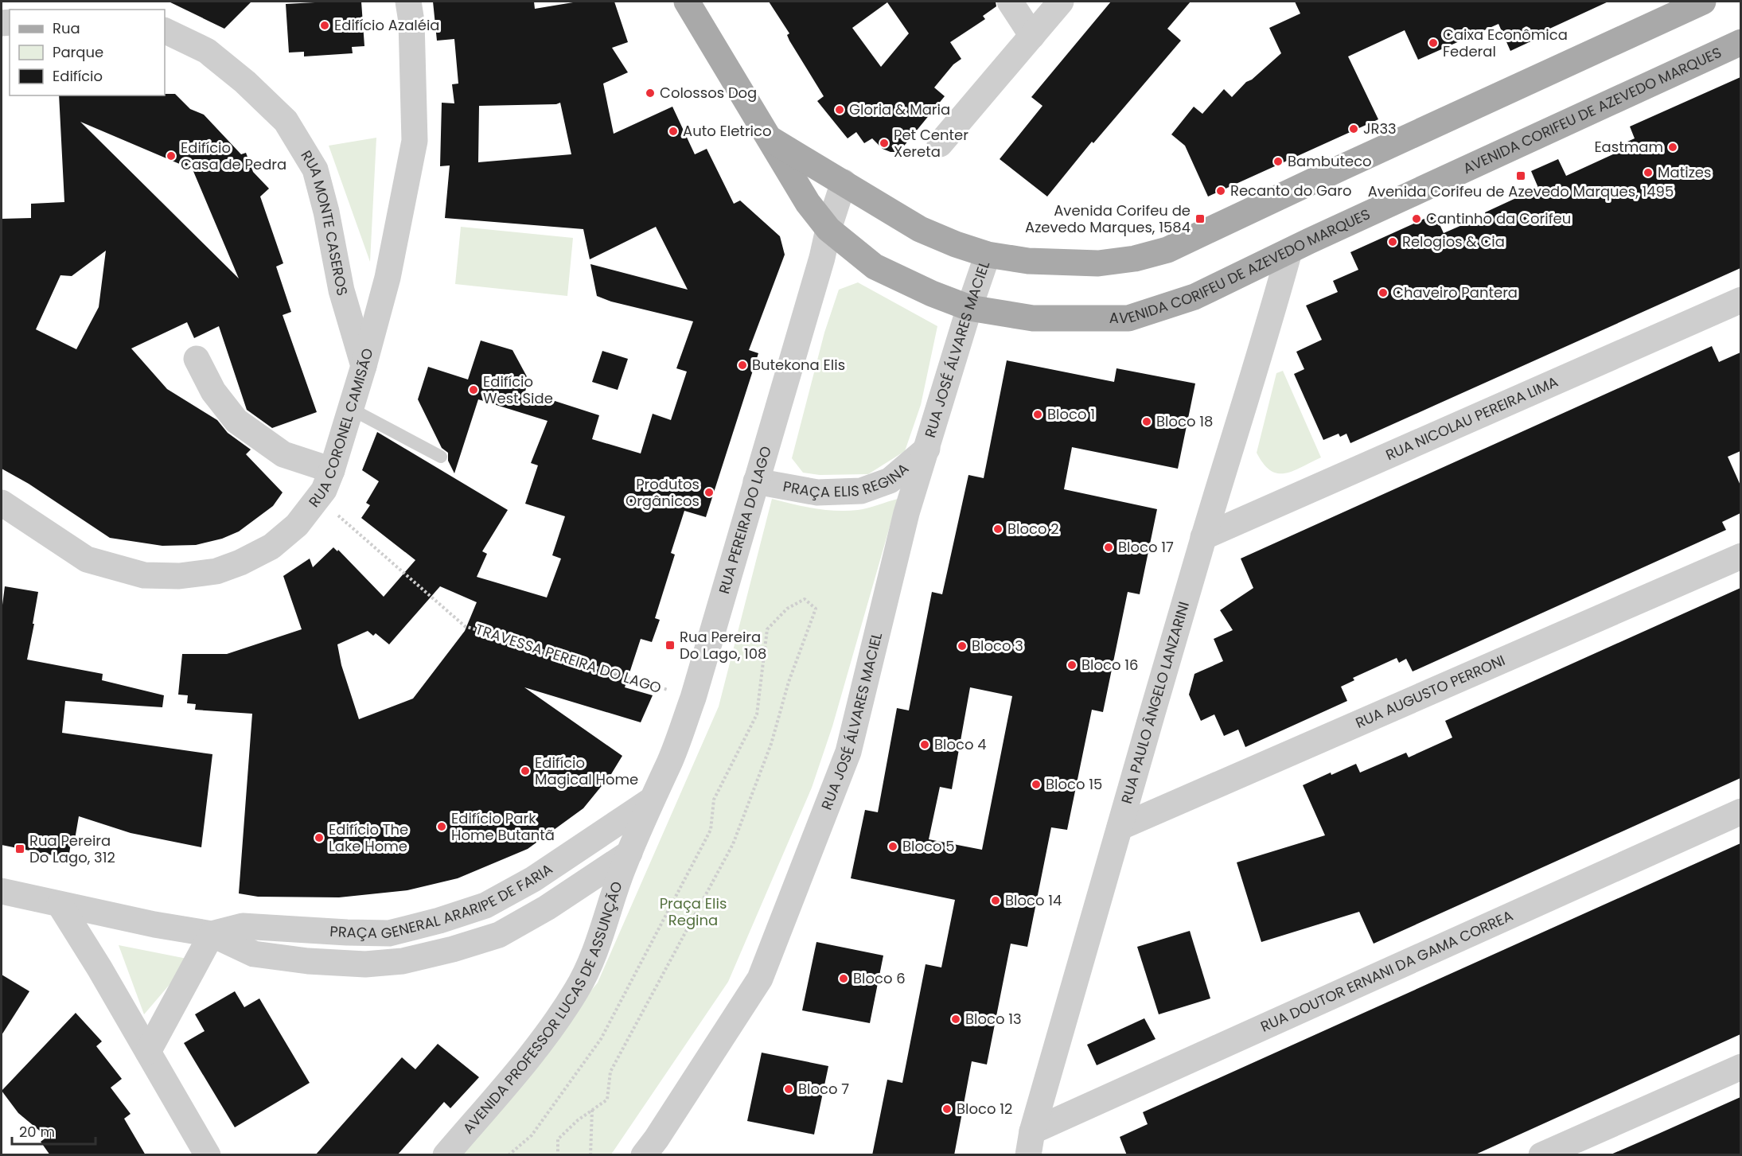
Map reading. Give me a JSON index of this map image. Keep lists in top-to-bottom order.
{
  "streets": {
    "main road": ["AVENIDA CORIFEU DE AZEVEDO MARQUES"],
    "street": [
      "RUA MONTE CASEROS",
      "RUA JOSÉ ÁLVARES MACIEL",
      "RUA NICOLAU PEREIRA LIMA",
      "RUA CORONEL CAMISÃO",
      "PRAÇA ELIS REGINA",
      "RUA PEREIRA DO LAGO",
      "RUA AUGUSTO PERRONI",
      "RUA PAULO ÂNGELO LANZARINI",
      "PRAÇA GENERAL ARARIPE DE FARIA",
      "RUA DOUTOR ERNANI DA GAMA CORREA",
      "AVENIDA PROFESSOR LUCAS DE ASSUNÇÃO"
    ],
    "path": ["TRAVESSA PEREIRA DO LAGO"]
  },
  "crossings": [
    ["AVENIDA CORIFEU DE AZEVEDO MARQUES", "RUA JOSÉ ÁLVARES MACIEL"],
    ["AVENIDA CORIFEU DE AZEVEDO MARQUES", "RUA PEREIRA DO LAGO"],
    ["AVENIDA CORIFEU DE AZEVEDO MARQUES", "RUA PAULO ÂNGELO LANZARINI"],
    ["RUA MONTE CASEROS", "RUA CORONEL CAMISÃO"],
    ["RUA JOSÉ ÁLVARES MACIEL", "PRAÇA ELIS REGINA"],
    ["RUA NICOLAU PEREIRA LIMA", "RUA PAULO ÂNGELO LANZARINI"],
    ["RUA CORONEL CAMISÃO", "TRAVESSA PEREIRA DO LAGO"],
    ["PRAÇA ELIS REGINA", "RUA PEREIRA DO LAGO"],
    ["RUA PEREIRA DO LAGO", "TRAVESSA PEREIRA DO LAGO"],
    ["RUA PEREIRA DO LAGO", "PRAÇA GENERAL ARARIPE DE FARIA"],
    ["RUA PEREIRA DO LAGO", "AVENIDA PROFESSOR LUCAS DE ASSUNÇÃO"],
    ["RUA AUGUSTO PERRONI", "RUA PAULO ÂNGELO LANZARINI"],
    ["RUA PAULO ÂNGELO LANZARINI", "RUA DOUTOR ERNANI DA GAMA CORREA"],
    ["PRAÇA GENERAL ARARIPE DE FARIA", "AVENIDA PROFESSOR LUCAS DE ASSUNÇÃO"]
  ],
  "parks": ["Praça Elis Regina"],
  "places": {
    "other": [
      "Edifício Azaléia",
      "Caixa Econômica Federal",
      "Colossos Dog",
      "Gloria & Maria",
      "JR33",
      "Auto Eletrico",
      "Pet Center Xereta",
      "Eastmam",
      "Edifício Casa de Pedra",
      "Bambuteco",
      "Matizes",
      "Recanto do Garo",
      "Cantinho da Corifeu",
      "Relogios & Cia",
      "Chaveiro Pantera",
      "Butekona Elis",
      "Edifício West Side",
      "Bloco 1",
      "Bloco 18",
      "Produtos Orgânicos",
      "Bloco 2",
      "Bloco 17",
      "Bloco 3",
      "Bloco 16",
      "Bloco 4",
      "Edifício Magical Home",
      "Bloco 15",
      "Edifício Park Home Butantã",
      "Edifício The Lake Home",
      "Bloco 5",
      "Bloco 14",
      "Bloco 6",
      "Bloco 13",
      "Bloco 7",
      "Bloco 12"
    ],
    "transit": [
      "Avenida Corifeu de Azevedo Marques, 1495",
      "Avenida Corifeu de Azevedo Marques, 1584",
      "Rua Pereira Do Lago, 108",
      "Rua Pereira Do Lago, 312"
    ]
  },
  "legend": ["Rua", "Parque", "Edifício"],
  "scale_bar": "20 m"
}
